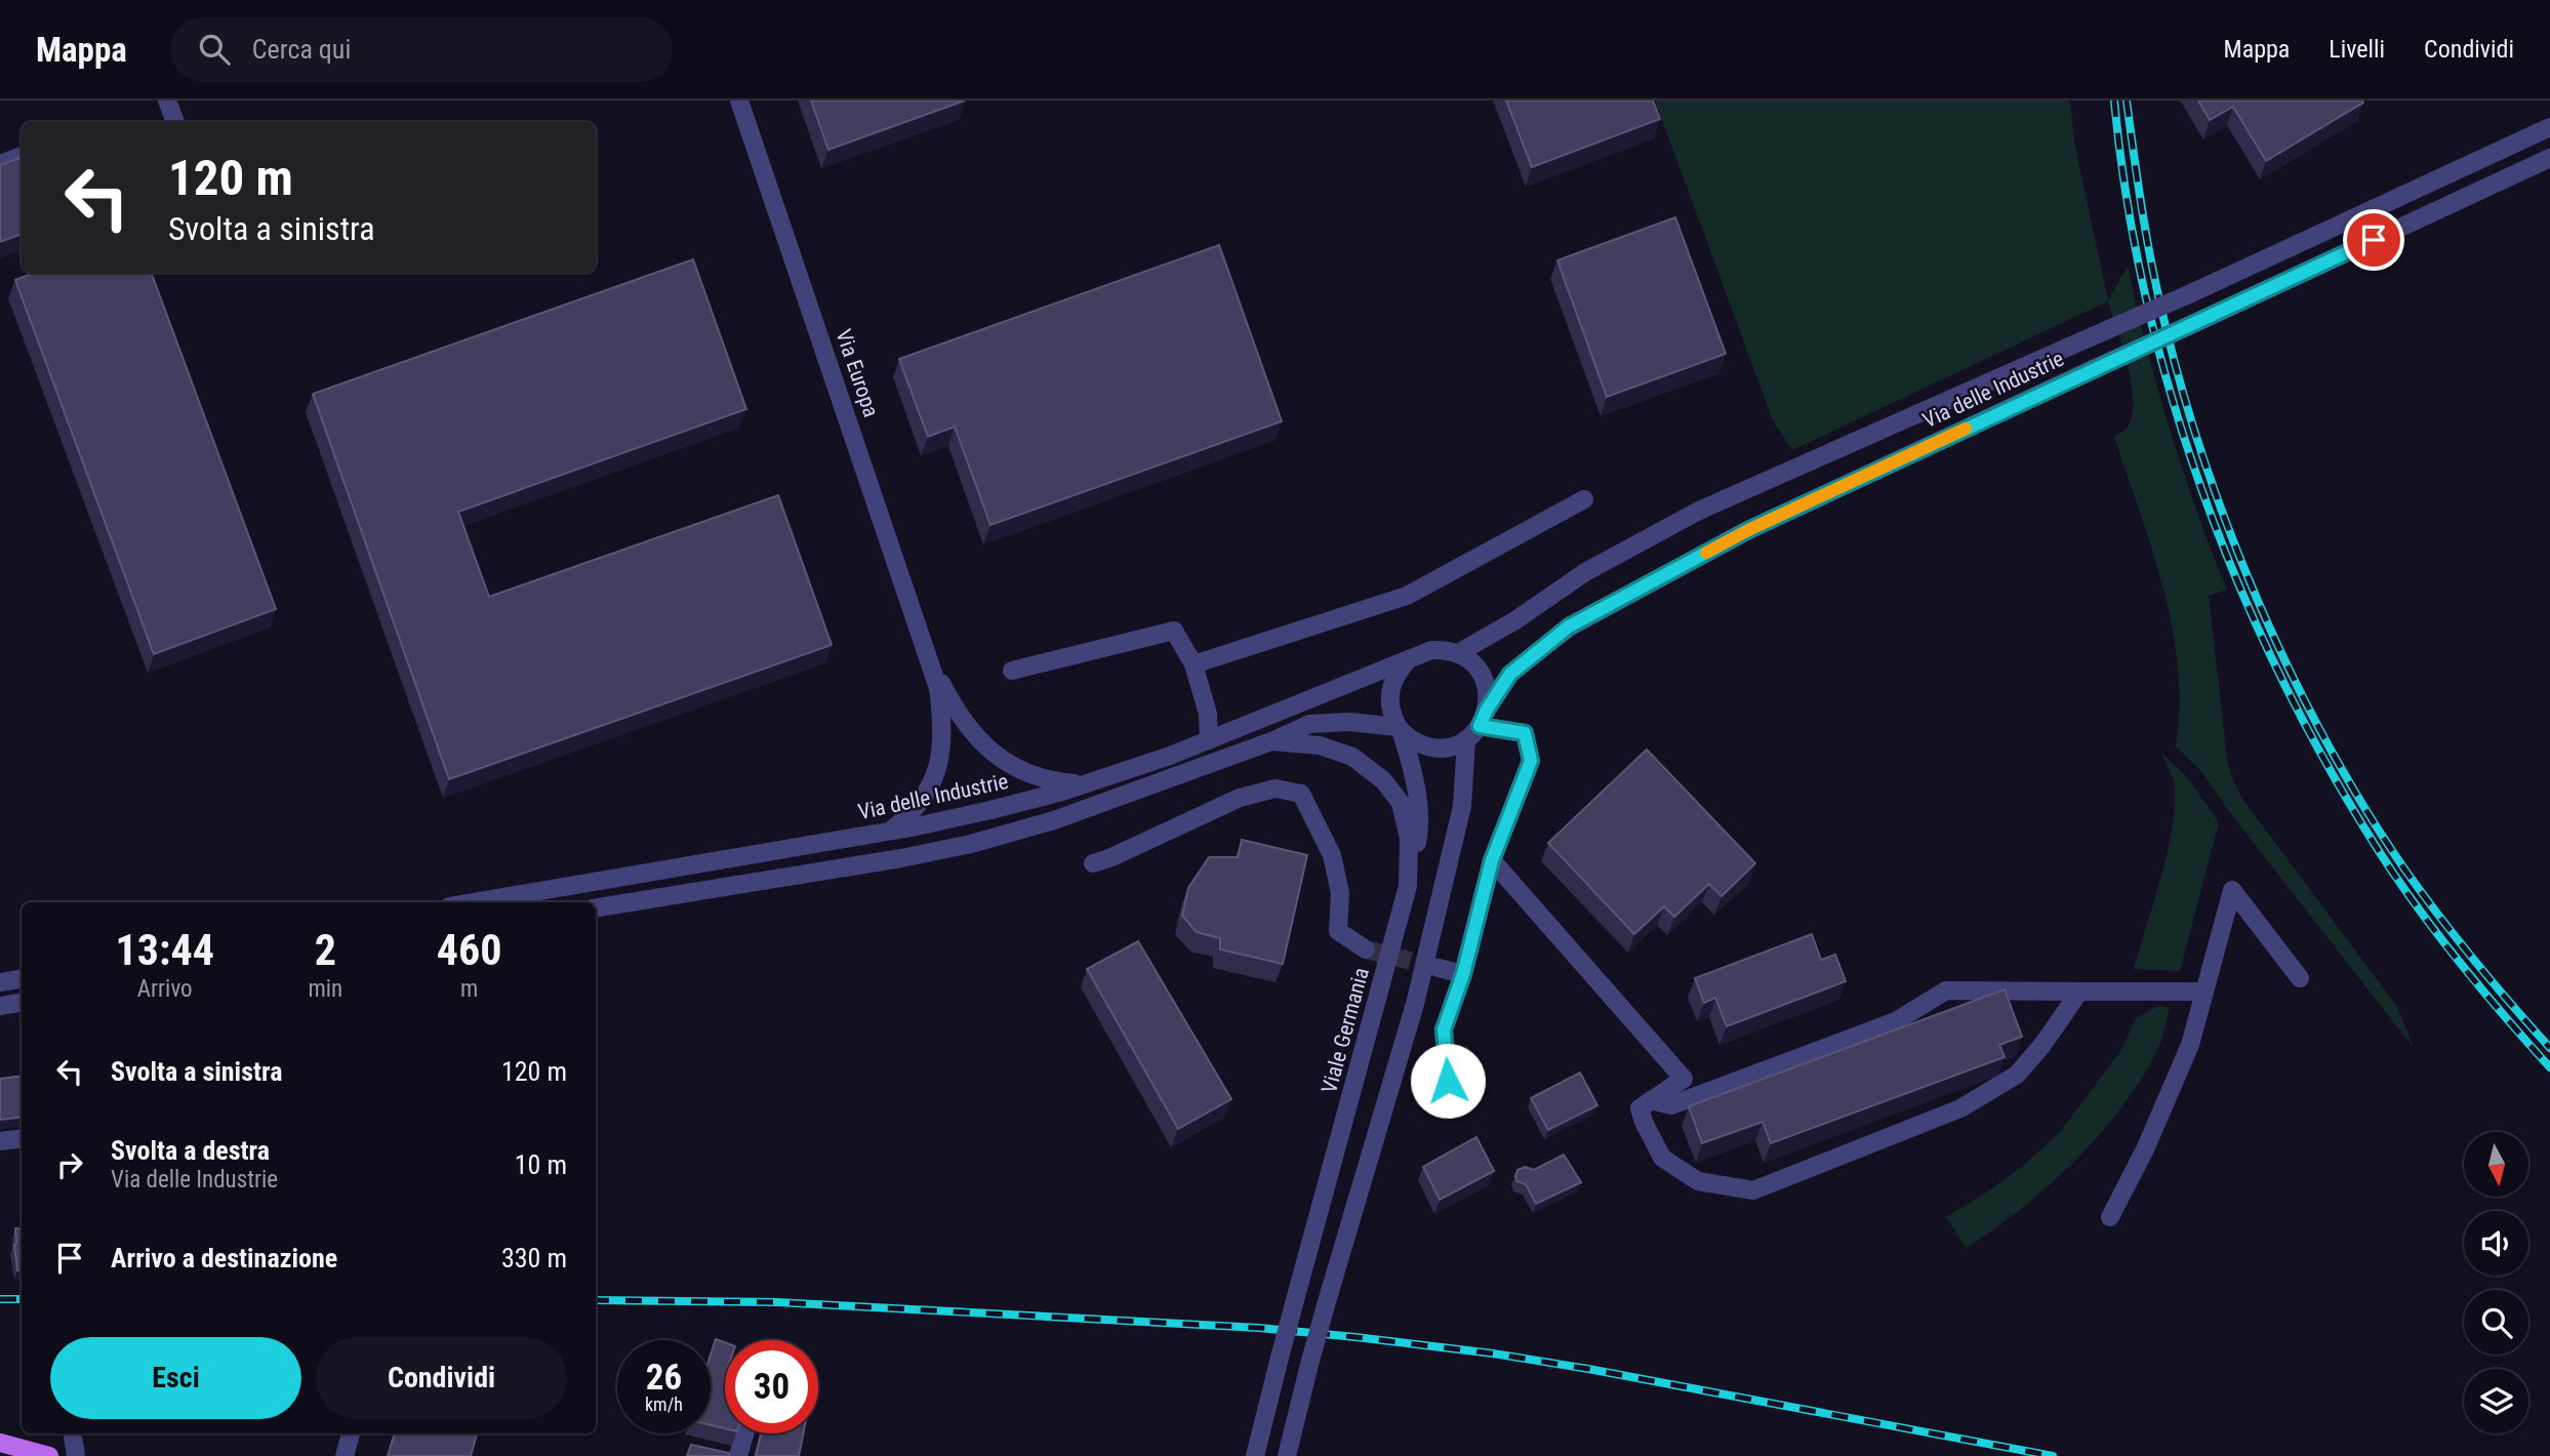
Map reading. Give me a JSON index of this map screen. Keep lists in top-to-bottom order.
{
  "streets": {
    "street": ["Via Europa", "Via delle Industrie", "Viale Germania"]
  },
  "crossings": [
    ["Via Europa", "Via delle Industrie"]
  ],
  "north": "bottom",
  "page": {
    "header": "Mappa",
    "search": "Cerca qui",
    "nav": ["Mappa", "Livelli", "Condividi"],
    "turn": ["120 m", "Svolta a sinistra"],
    "eta": [
      "13:44",
      "Arrivo",
      "2",
      "min",
      "460",
      "m"
    ],
    "list": [
      {
        "name": "Svolta a sinistra",
        "value": "120 m"
      },
      {
        "name": "Svolta a destra",
        "note": "Via delle Industrie",
        "value": "10 m"
      },
      {
        "name": "Arrivo a destinazione",
        "value": "330 m"
      }
    ],
    "buttons": ["Esci", "Condividi"],
    "speed": "26 km/h",
    "limit": "30"
  }
}
